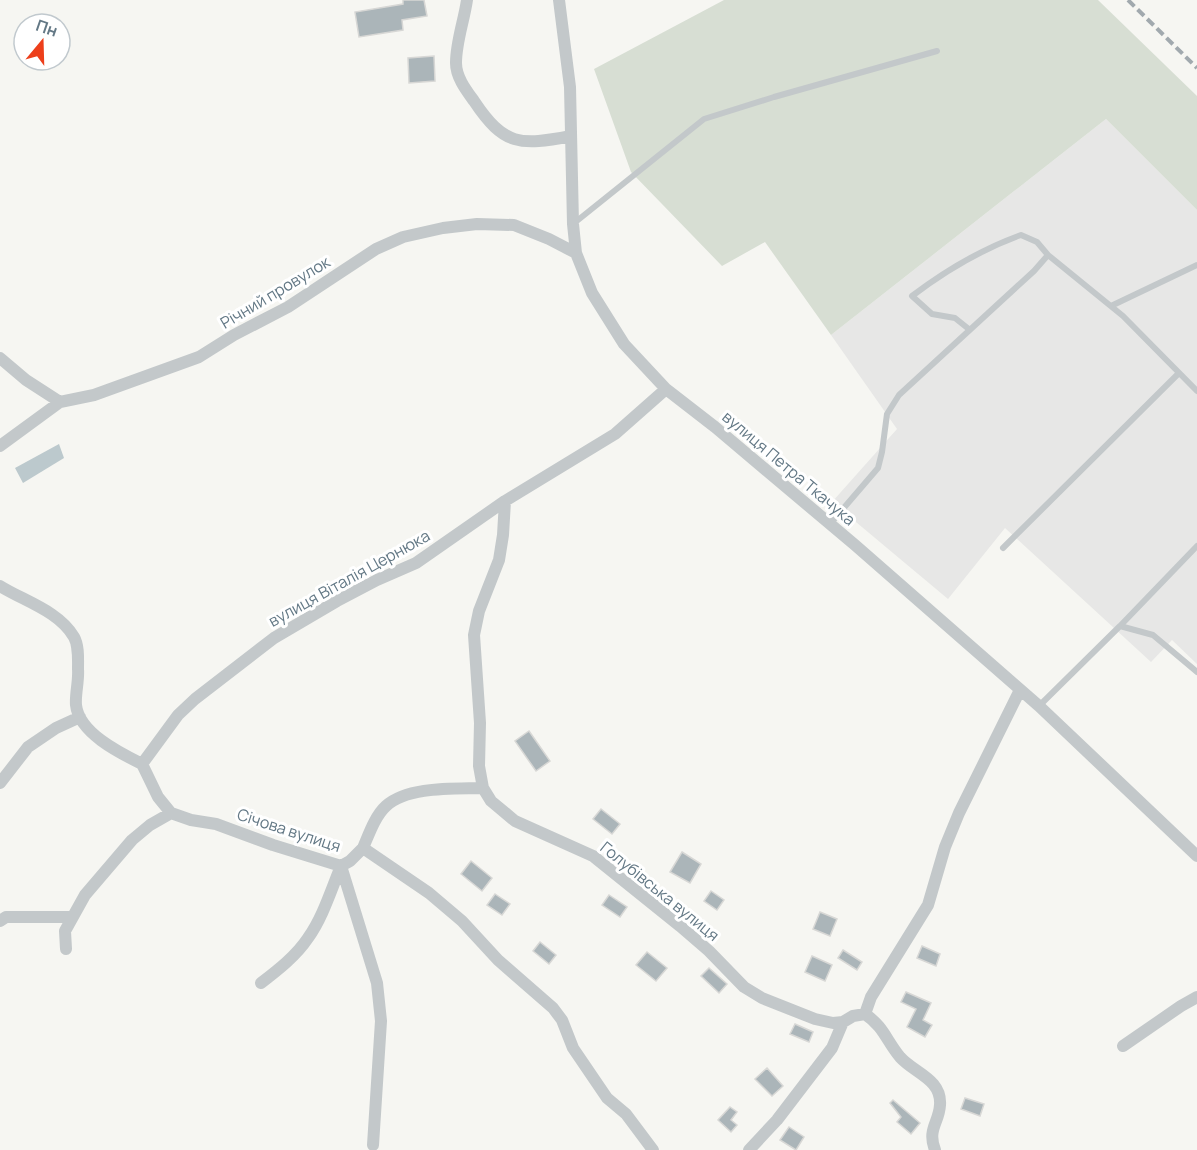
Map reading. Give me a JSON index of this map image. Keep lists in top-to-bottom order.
{
  "streets": {
    "street": [
      "Річний провулок",
      "вулиця Петра Ткачука",
      "вулиця Віталія Цернюка",
      "Січова вулиця",
      "Голубівська вулиця"
    ]
  },
  "crossings": [
    ["Річний провулок", "вулиця Петра Ткачука"],
    ["вулиця Петра Ткачука", "вулиця Віталія Цернюка"]
  ],
  "north": "top"
}
